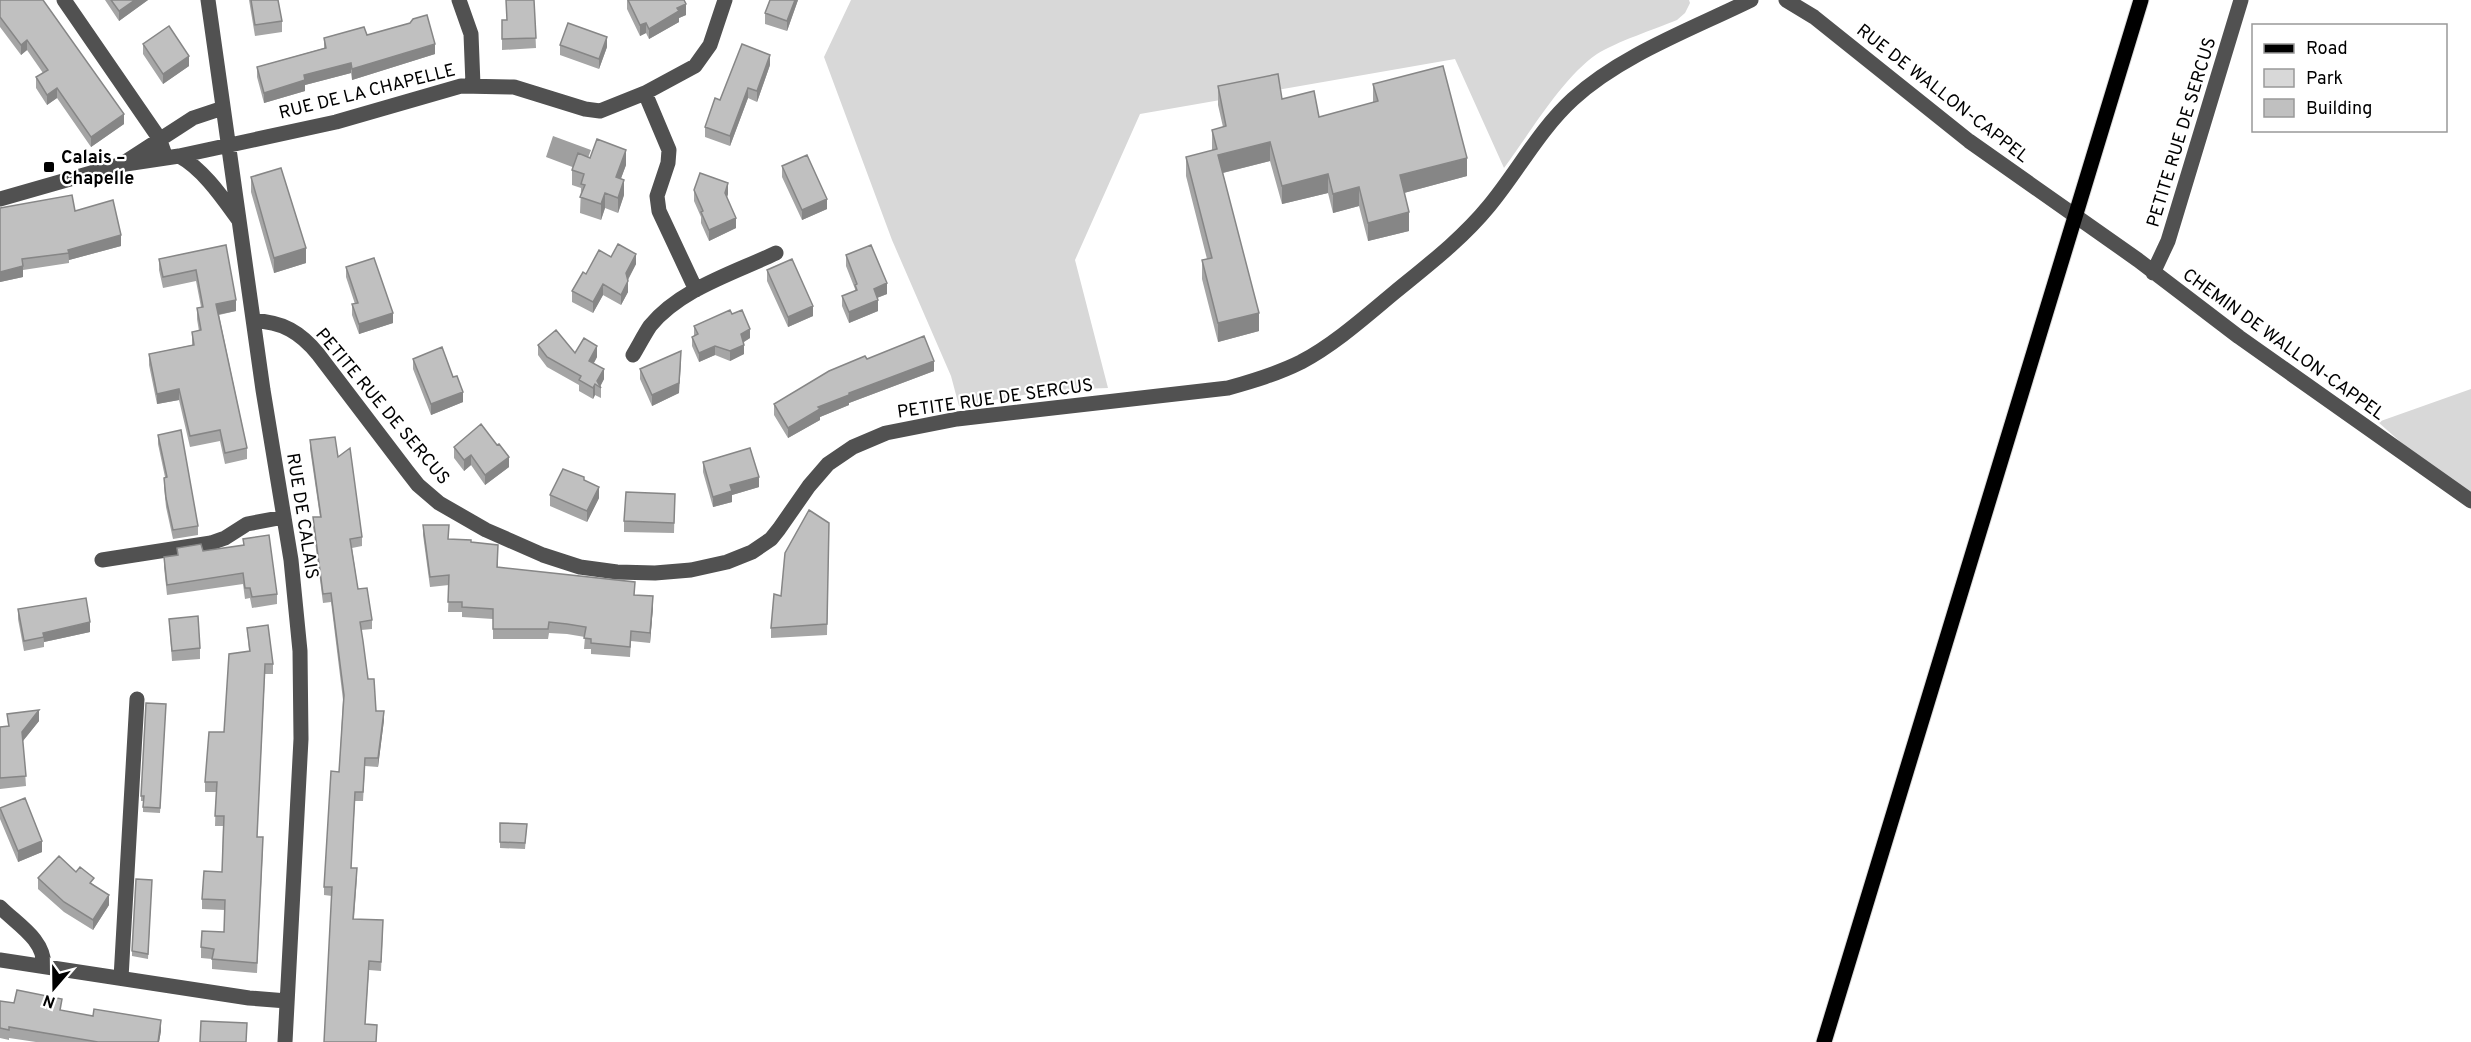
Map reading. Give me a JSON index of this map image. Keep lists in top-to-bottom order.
{
  "streets": {
    "street": [
      "RUE DE LA CHAPELLE",
      "RUE DE WALLON-CAPPEL",
      "PETITE RUE DE SERCUS",
      "CHEMIN DE WALLON-CAPPEL",
      "RUE DE CALAIS"
    ]
  },
  "crossings": [
    ["RUE DE LA CHAPELLE", "RUE DE CALAIS"],
    ["RUE DE WALLON-CAPPEL", "CHEMIN DE WALLON-CAPPEL"],
    ["PETITE RUE DE SERCUS", "CHEMIN DE WALLON-CAPPEL"],
    ["PETITE RUE DE SERCUS", "RUE DE CALAIS"]
  ],
  "places": {
    "transit": ["Calais – Chapelle"]
  },
  "legend": ["Road", "Park", "Building"],
  "north": "bottom"
}
